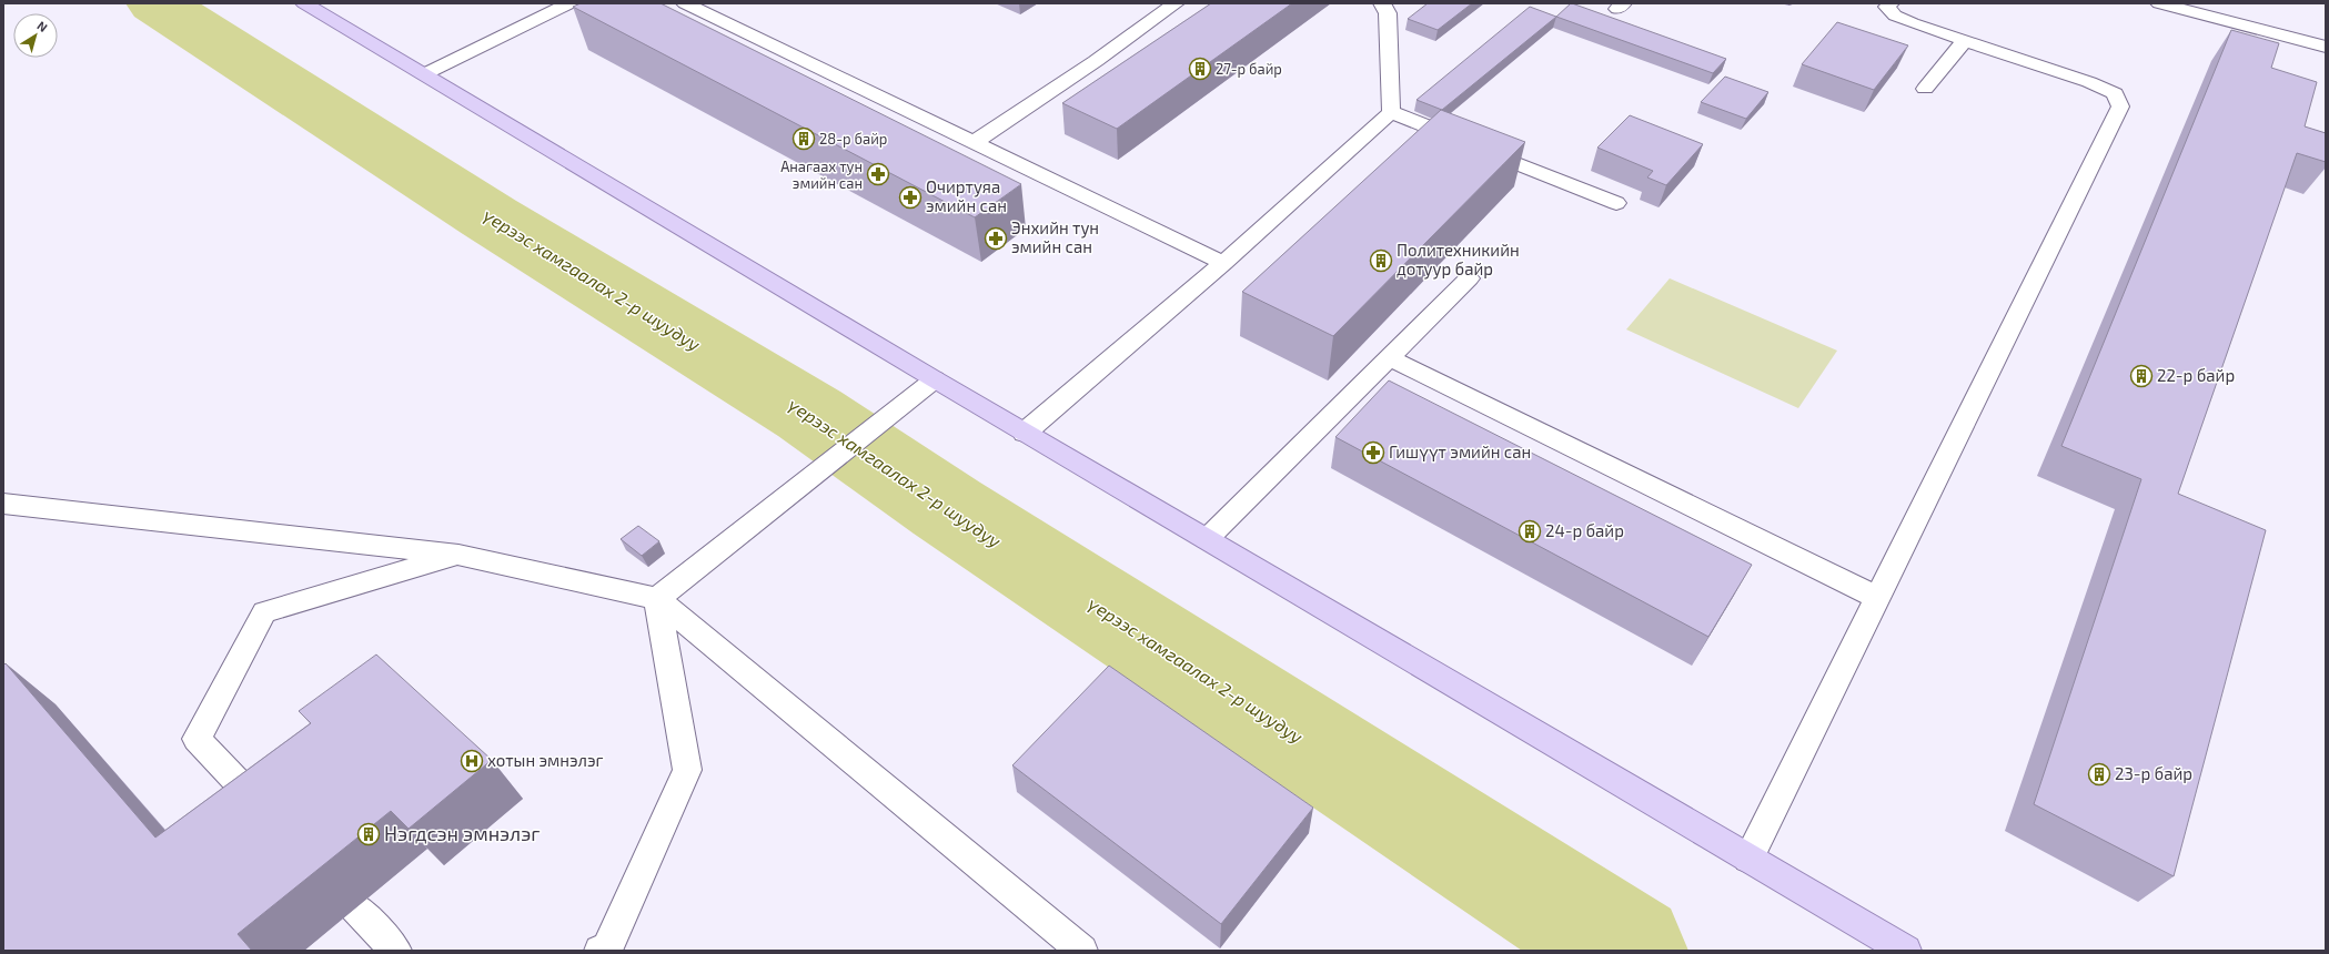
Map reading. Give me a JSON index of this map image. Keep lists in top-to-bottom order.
{
  "water": ["үерээс хамгаалах 2-р шуудуу"],
  "places": {
    "building": [
      "27-р байр",
      "28-р байр",
      "Политехникийн дотуур байр",
      "22-р байр",
      "24-р байр",
      "23-р байр",
      "Нэгдсэн эмнэлэг"
    ],
    "pharmacy": [
      "Анагаах тун эмийн сан",
      "Очиртуяа эмийн сан",
      "Энхийн тун эмийн сан",
      "Гишүүт эмийн сан"
    ],
    "hospital": ["хотын эмнэлэг"]
  },
  "north": "top right"
}
